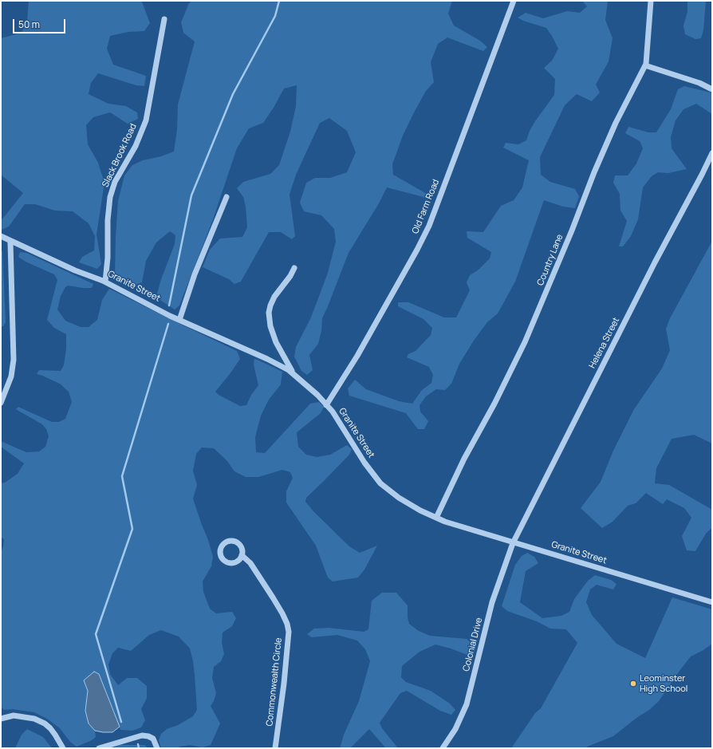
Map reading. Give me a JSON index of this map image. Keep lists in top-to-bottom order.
{
  "streets": {
    "street": [
      "Slack Brook Road",
      "Old Farm Road",
      "Country Lane",
      "Granite Street",
      "Helena Street",
      "Colonial Drive",
      "Commonwealth Circle"
    ]
  },
  "crossings": [
    ["Slack Brook Road", "Granite Street"],
    ["Old Farm Road", "Granite Street"],
    ["Country Lane", "Granite Street"],
    ["Granite Street", "Helena Street"],
    ["Granite Street", "Colonial Drive"],
    ["Helena Street", "Colonial Drive"]
  ],
  "places": ["Leominster High School"],
  "scale_bar": "50 m"
}
